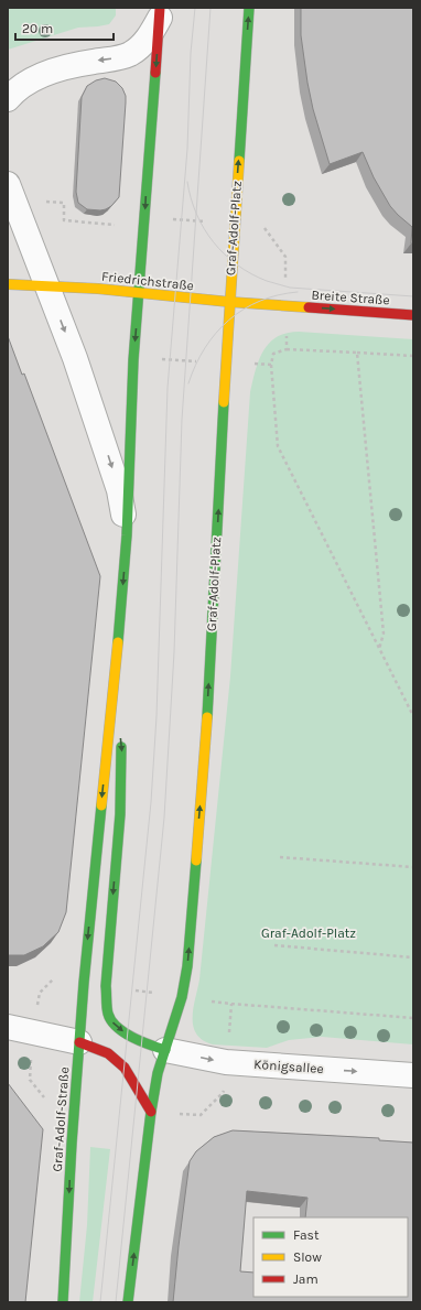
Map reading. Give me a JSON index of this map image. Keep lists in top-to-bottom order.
{
  "streets": {
    "main road": [
      "Graf-Adolf-Platz",
      "Friedrichstraße",
      "Breite Straße",
      "Graf-Adolf-Straße"
    ],
    "street": ["Königsallee"]
  },
  "crossings": [
    ["Graf-Adolf-Platz", "Friedrichstraße"],
    ["Graf-Adolf-Platz", "Königsallee"],
    ["Friedrichstraße", "Breite Straße"]
  ],
  "one_way": ["Breite Straße", "Königsallee"],
  "parks": ["Graf-Adolf-Platz"],
  "legend": ["Fast", "Slow", "Jam"],
  "scale_bar": "20 m"
}
